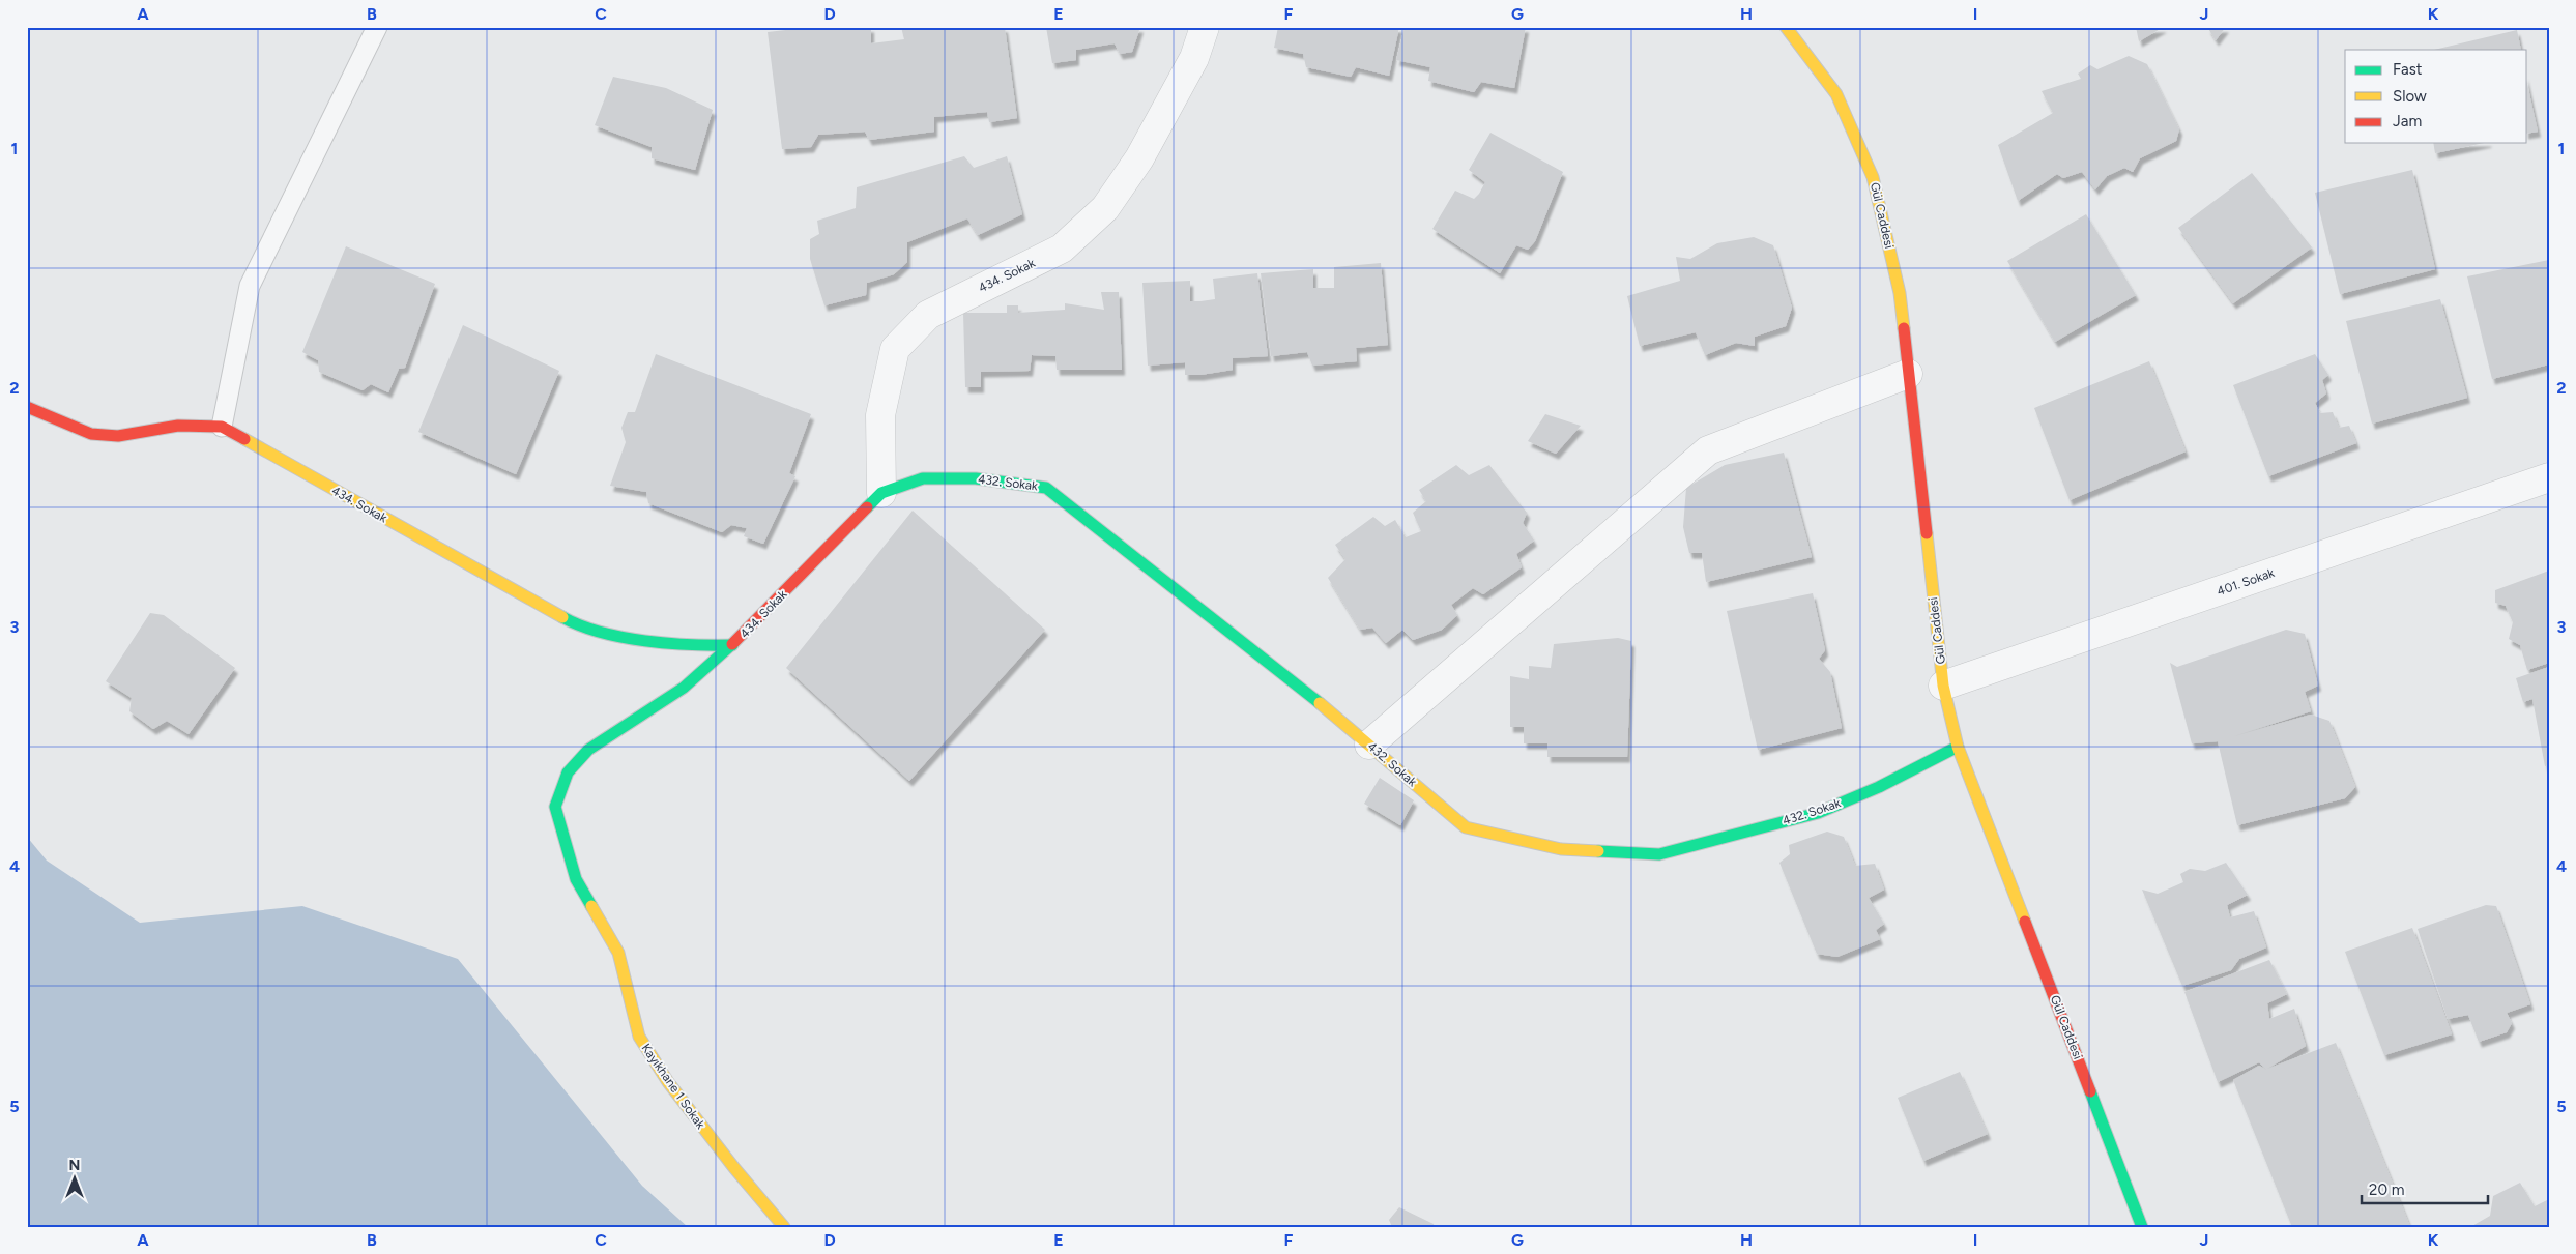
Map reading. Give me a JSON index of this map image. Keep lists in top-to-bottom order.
{
  "streets": {
    "street": [
      "Gül Caddesi",
      "434. Sokak",
      "432. Sokak",
      "401. Sokak",
      "Kayıkhane 1 Sokak"
    ]
  },
  "crossings": [
    ["Gül Caddesi", "432. Sokak"],
    ["Gül Caddesi", "401. Sokak"],
    ["434. Sokak", "432. Sokak"],
    ["434. Sokak", "Kayıkhane 1 Sokak"]
  ],
  "legend": ["Fast", "Slow", "Jam"],
  "scale_bar": "20 m",
  "north": "top",
  "grid": {
    "columns": [
      "A",
      "B",
      "C",
      "D",
      "E",
      "F",
      "G",
      "H",
      "I",
      "J",
      "K"
    ],
    "rows": [
      "1",
      "2",
      "3",
      "4",
      "5"
    ]
  }
}
